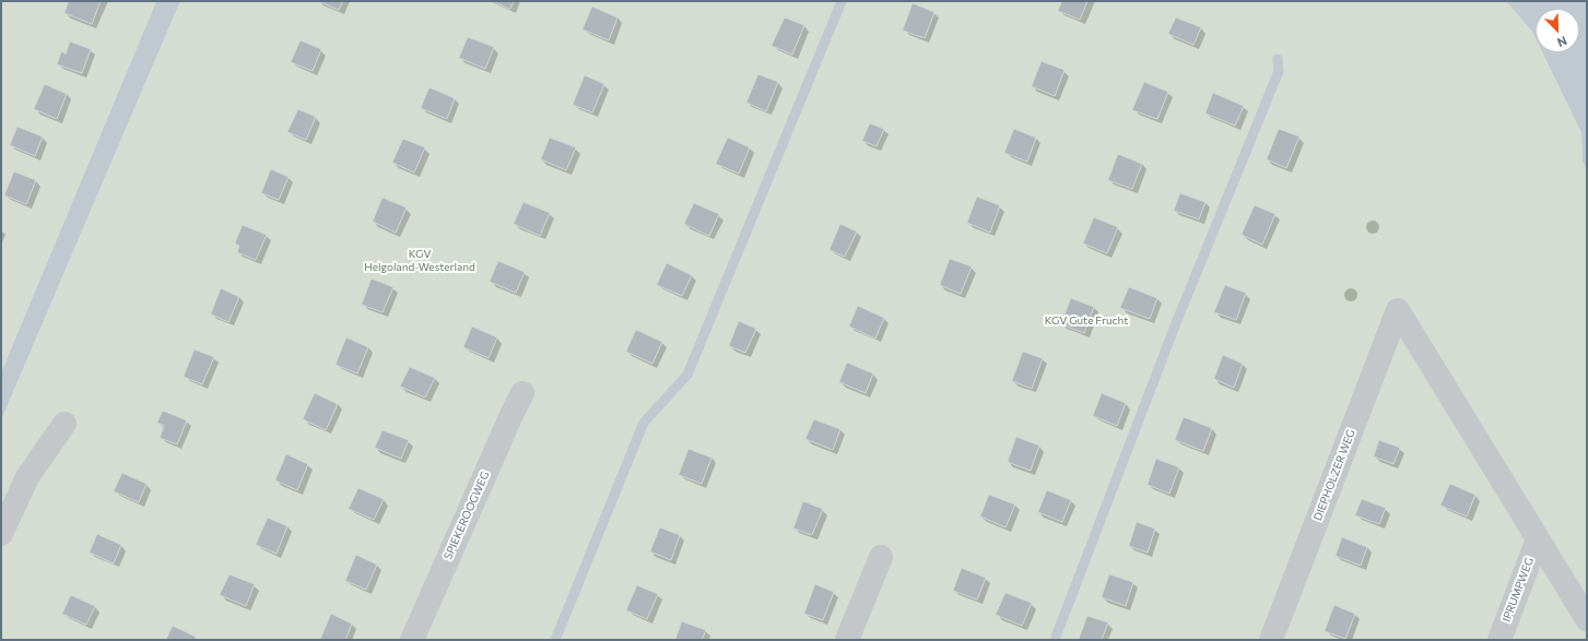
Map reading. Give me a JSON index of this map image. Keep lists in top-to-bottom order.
{
  "streets": {
    "lane": ["DIEPHOLZER WEG", "SPIEKEROOGWEG", "IPRUMPWEG"]
  },
  "crossings": [
    ["DIEPHOLZER WEG", "IPRUMPWEG"]
  ],
  "parks": ["KGV Helgoland-Westerland", "KGV Gute Frucht"],
  "north": "bottom right"
}
